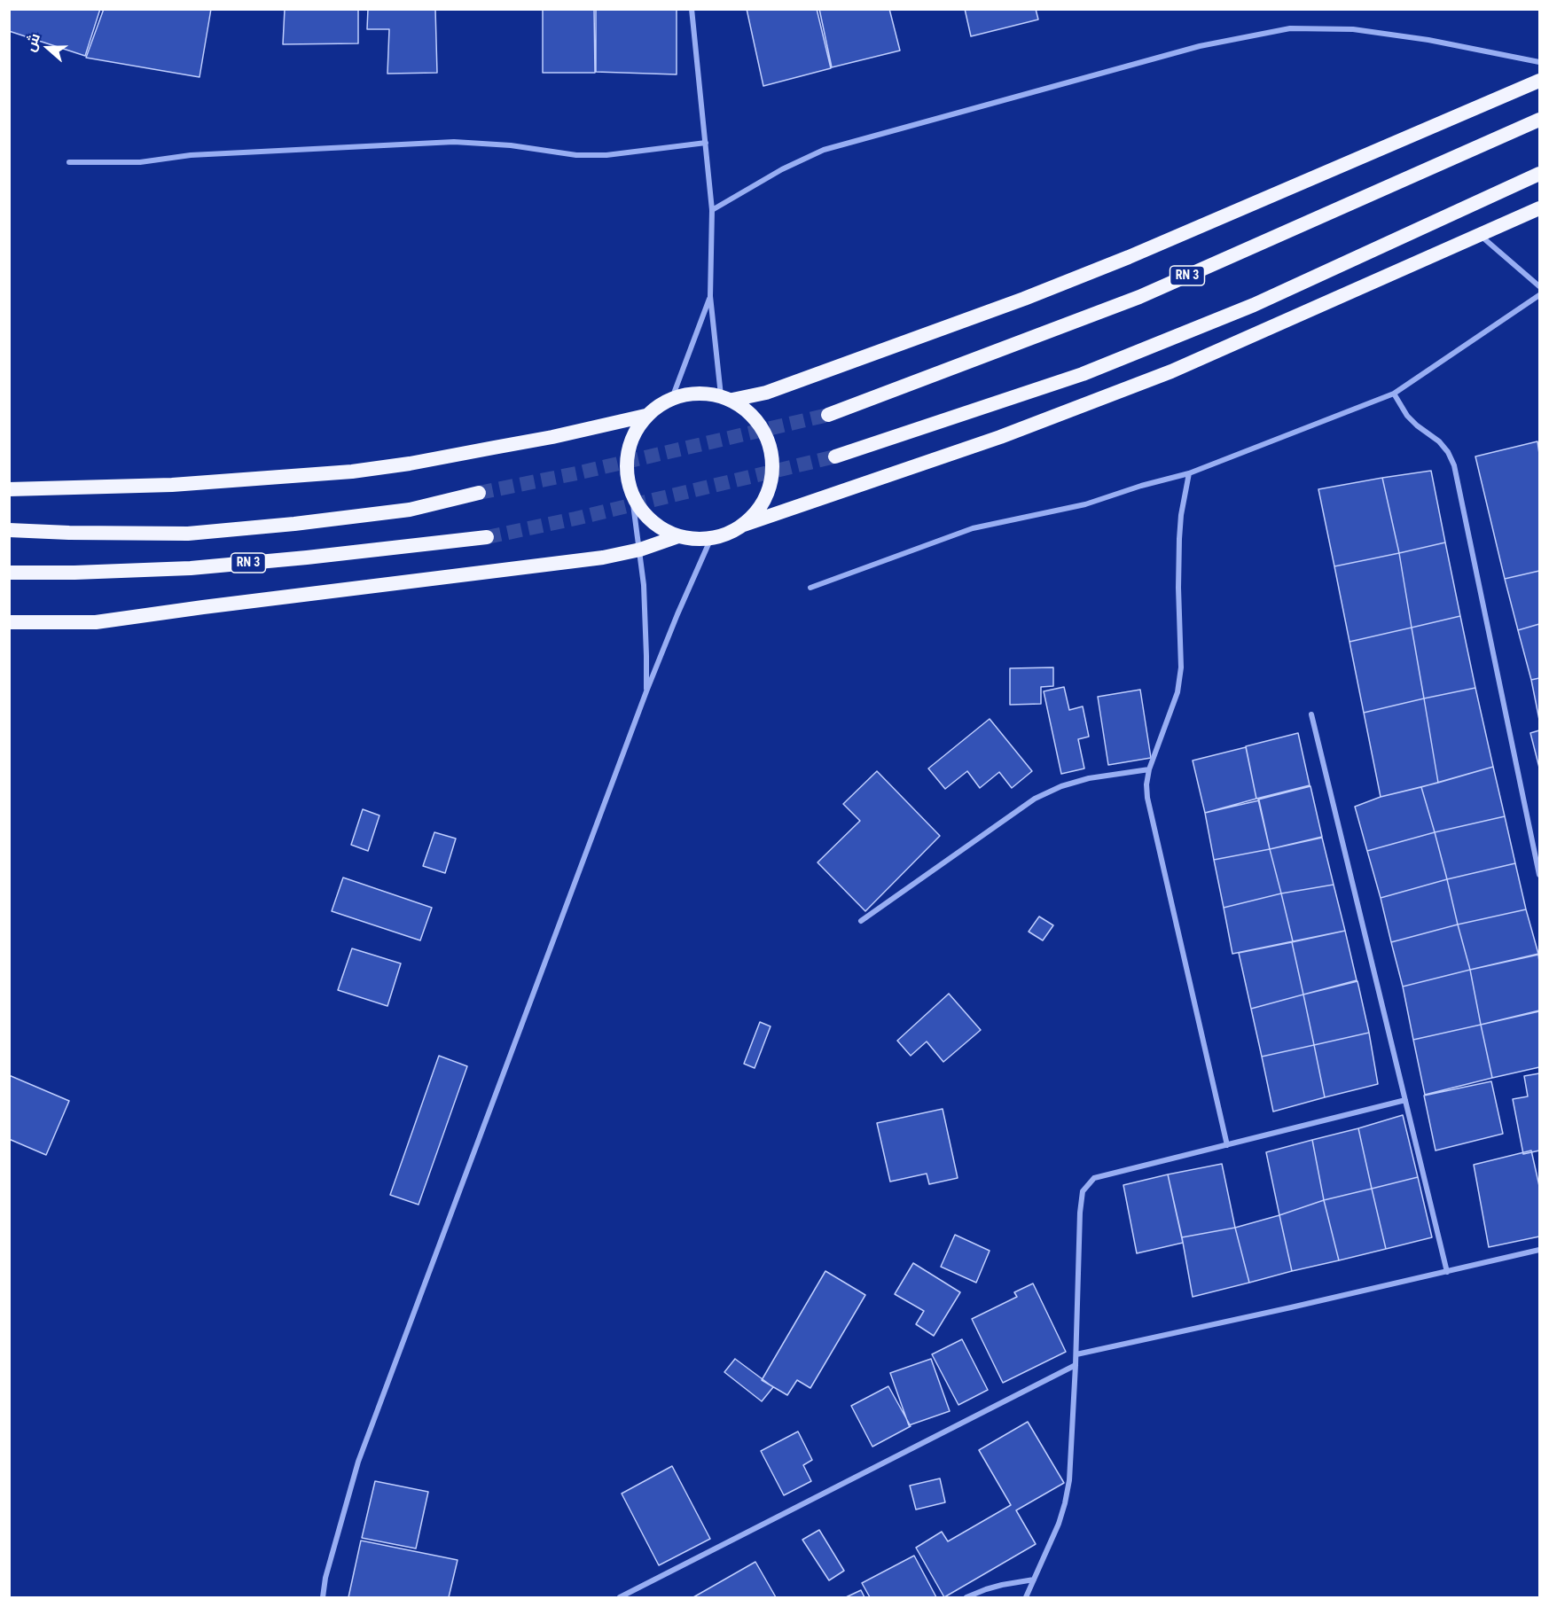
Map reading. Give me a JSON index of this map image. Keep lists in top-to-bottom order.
{
  "streets": {
    "highway": ["RN 3"]
  },
  "north": "left"
}
